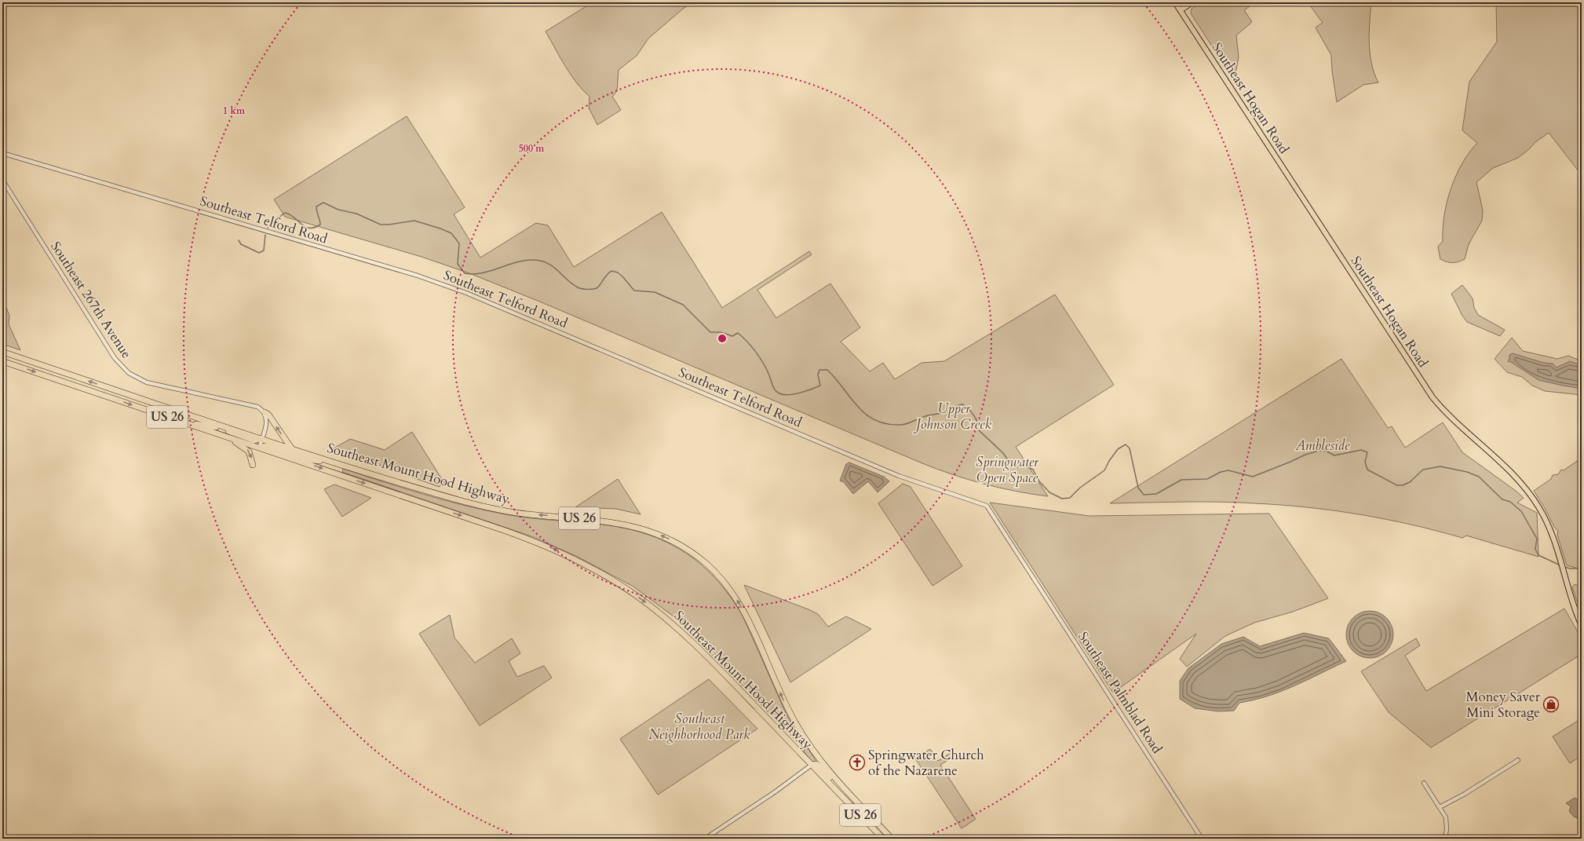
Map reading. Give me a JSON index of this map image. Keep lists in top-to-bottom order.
{
  "streets": {
    "highway": ["US 26", "Southeast Mount Hood Highway"],
    "main road": ["Southeast Hogan Road"],
    "street": ["Southeast Telford Road", "Southeast 267th Avenue", "Southeast Palmblad Road"]
  },
  "crossings": [
    ["Southeast Telford Road", "Southeast Palmblad Road"]
  ],
  "parks": [
    "Upper Johnson Creek",
    "Ambleside",
    "Springwater Open Space",
    "Southeast Neighborhood Park"
  ],
  "places": {
    "shop": ["Money Saver Mini Storage"],
    "church": ["Springwater Church of the Nazarene"]
  },
  "rings": ["1 km", "500 m"]
}
